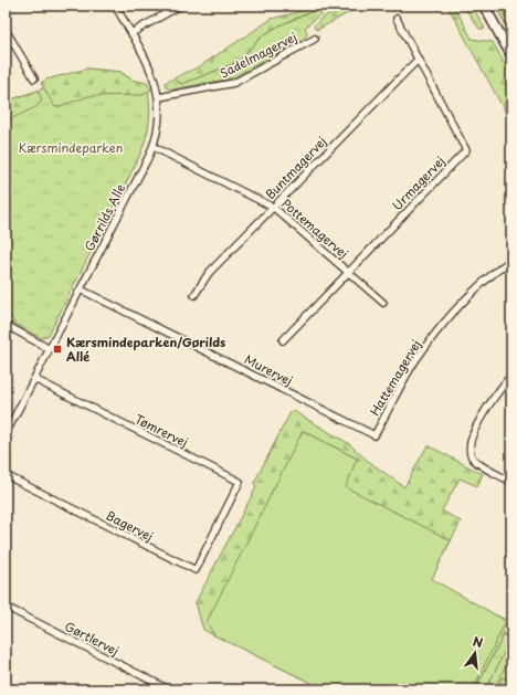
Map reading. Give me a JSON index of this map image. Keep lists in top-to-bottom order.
{
  "streets": {
    "street": [
      "Sadelmagervej",
      "Buntmagervej",
      "Urmagervej",
      "Gørrilds Alle",
      "Pottemagervej",
      "Murervej",
      "Hattemagervej",
      "Tømrervej",
      "Bagervej",
      "Gørtlervej"
    ]
  },
  "crossings": [
    ["Sadelmagervej", "Gørrilds Alle"],
    ["Buntmagervej", "Urmagervej"],
    ["Buntmagervej", "Pottemagervej"],
    ["Urmagervej", "Pottemagervej"],
    ["Gørrilds Alle", "Pottemagervej"],
    ["Gørrilds Alle", "Murervej"],
    ["Gørrilds Alle", "Tømrervej"],
    ["Murervej", "Hattemagervej"],
    ["Tømrervej", "Bagervej"]
  ],
  "parks": ["Kærsmindeparken"],
  "places": {
    "transit": ["Kærsmindeparken/Gørilds Allé"]
  },
  "north": "top"
}
